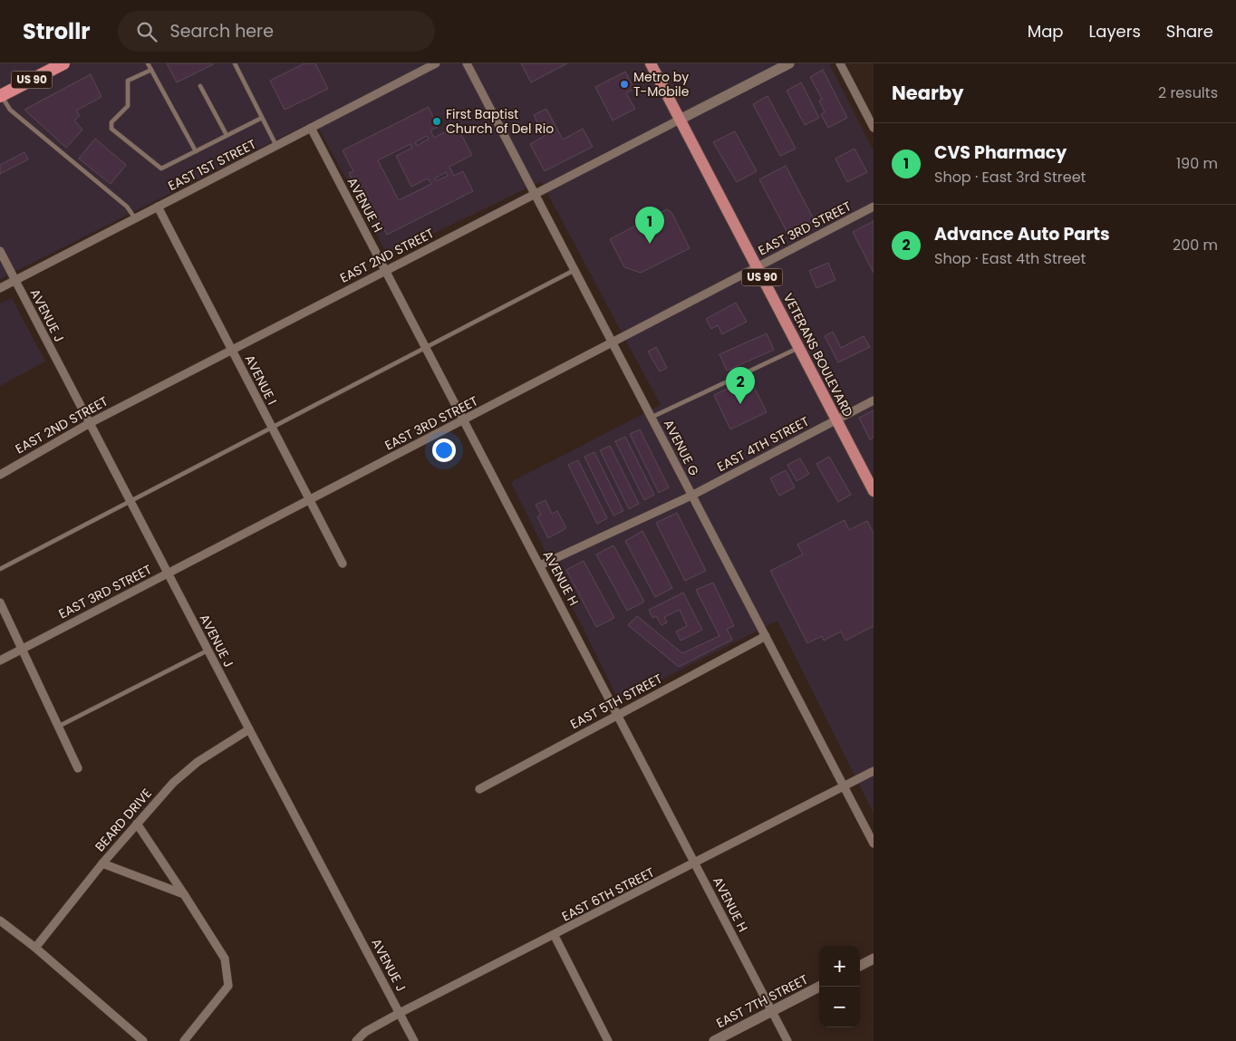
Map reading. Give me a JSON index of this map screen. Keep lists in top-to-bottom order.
{
  "streets": {
    "highway": ["US 90"],
    "main road": ["VETERANS BOULEVARD"],
    "street": [
      "EAST 1ST STREET",
      "AVENUE H",
      "EAST 3RD STREET",
      "EAST 2ND STREET",
      "AVENUE J",
      "AVENUE I",
      "EAST 4TH STREET",
      "AVENUE G",
      "EAST 5TH STREET",
      "BEARD DRIVE",
      "EAST 6TH STREET",
      "EAST 7TH STREET"
    ]
  },
  "crossings": [
    ["EAST 1ST STREET", "AVENUE H"],
    ["EAST 1ST STREET", "AVENUE J"],
    ["EAST 1ST STREET", "AVENUE I"],
    ["AVENUE H", "EAST 3RD STREET"],
    ["AVENUE H", "EAST 2ND STREET"],
    ["AVENUE H", "EAST 4TH STREET"],
    ["AVENUE H", "EAST 5TH STREET"],
    ["AVENUE H", "EAST 6TH STREET"],
    ["AVENUE H", "EAST 7TH STREET"],
    ["EAST 3RD STREET", "AVENUE J"],
    ["EAST 3RD STREET", "VETERANS BOULEVARD"],
    ["EAST 3RD STREET", "AVENUE I"],
    ["EAST 3RD STREET", "AVENUE G"],
    ["EAST 2ND STREET", "AVENUE J"],
    ["EAST 2ND STREET", "VETERANS BOULEVARD"],
    ["EAST 2ND STREET", "AVENUE I"],
    ["EAST 2ND STREET", "AVENUE G"],
    ["AVENUE J", "BEARD DRIVE"],
    ["AVENUE J", "EAST 6TH STREET"],
    ["VETERANS BOULEVARD", "EAST 4TH STREET"],
    ["EAST 4TH STREET", "AVENUE G"],
    ["AVENUE G", "EAST 5TH STREET"],
    ["AVENUE G", "EAST 6TH STREET"]
  ],
  "places": ["Metro by T-Mobile", "First Baptist Church of Del Rio"],
  "page": {
    "header": "Strollr",
    "search": "Search here",
    "nav": ["Map", "Layers", "Share"],
    "heading": ["Nearby", "2 results"],
    "list": [
      {
        "mark": "1",
        "name": "CVS Pharmacy",
        "note": "Shop · East 3rd Street",
        "value": "190 m"
      },
      {
        "mark": "2",
        "name": "Advance Auto Parts",
        "note": "Shop · East 4th Street",
        "value": "200 m"
      }
    ],
    "pins": ["1", "2"],
    "map_buttons": ["+", "−"]
  }
}
